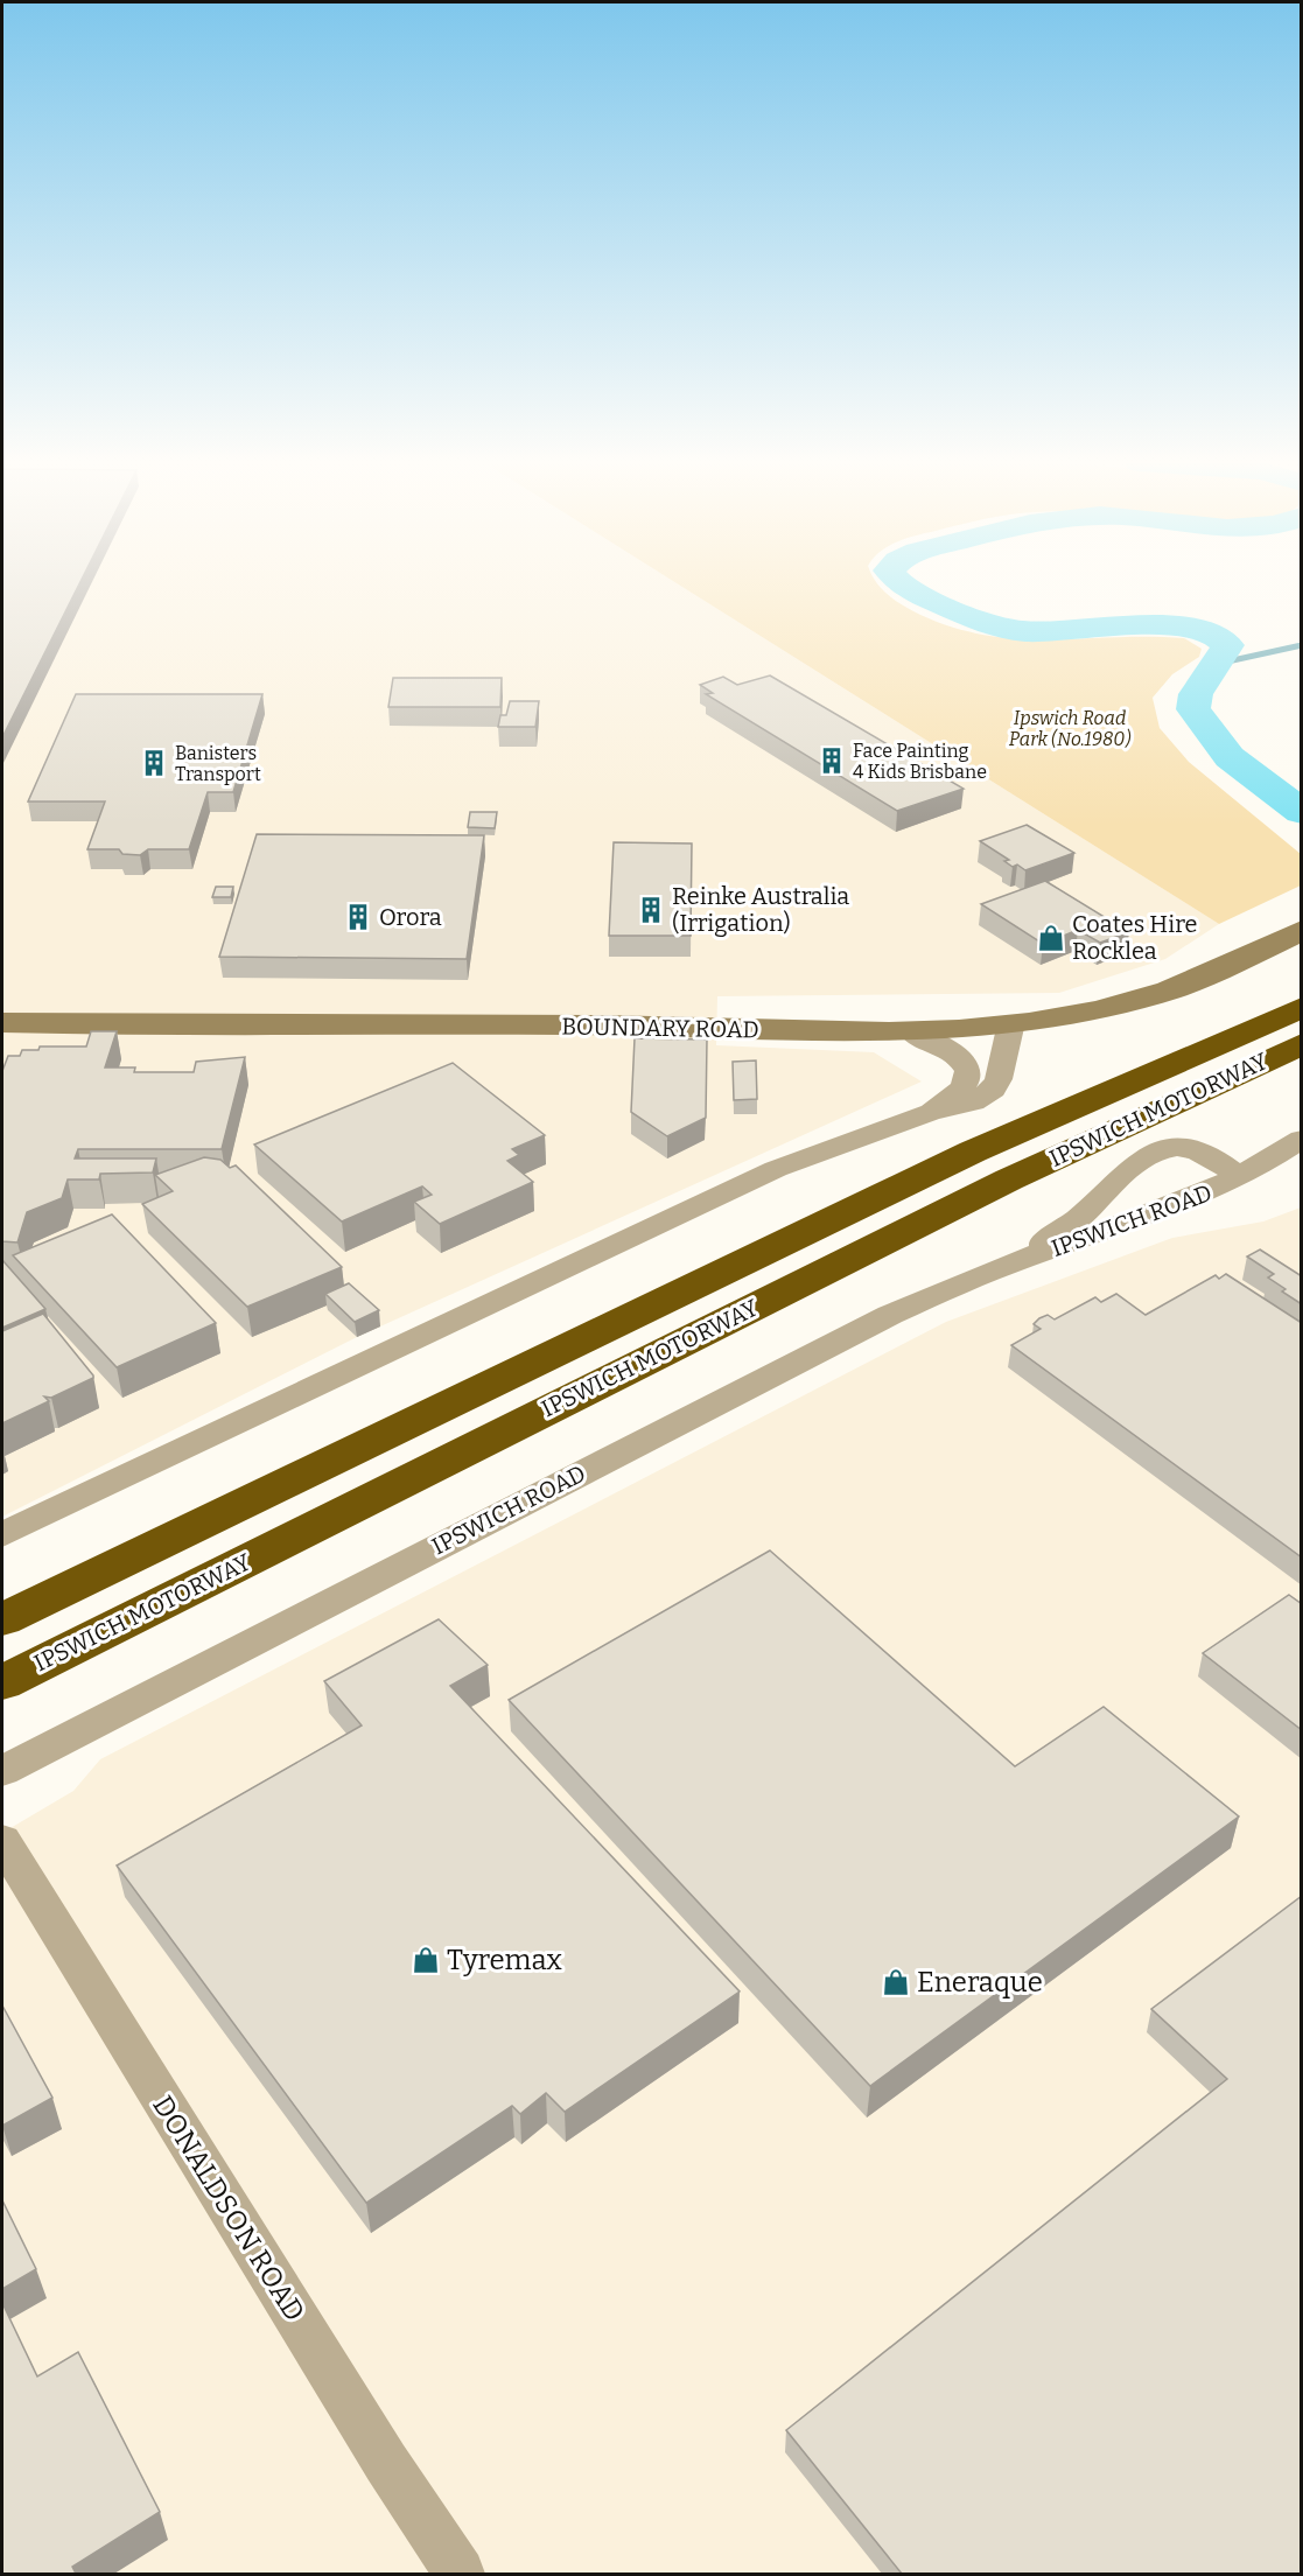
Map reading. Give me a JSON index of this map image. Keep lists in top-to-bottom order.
{
  "streets": {
    "highway": ["IPSWICH MOTORWAY"],
    "main road": ["BOUNDARY ROAD"],
    "street": ["IPSWICH ROAD", "DONALDSON ROAD"]
  },
  "parks": ["Ipswich Road Park (No.1980)"],
  "places": {
    "building": [
      "Face Painting 4 Kids Brisbane",
      "Banisters Transport",
      "Reinke Australia (Irrigation)",
      "Orora"
    ],
    "shop": ["Coates Hire Rocklea", "Tyremax", "Eneraque"]
  }
}
